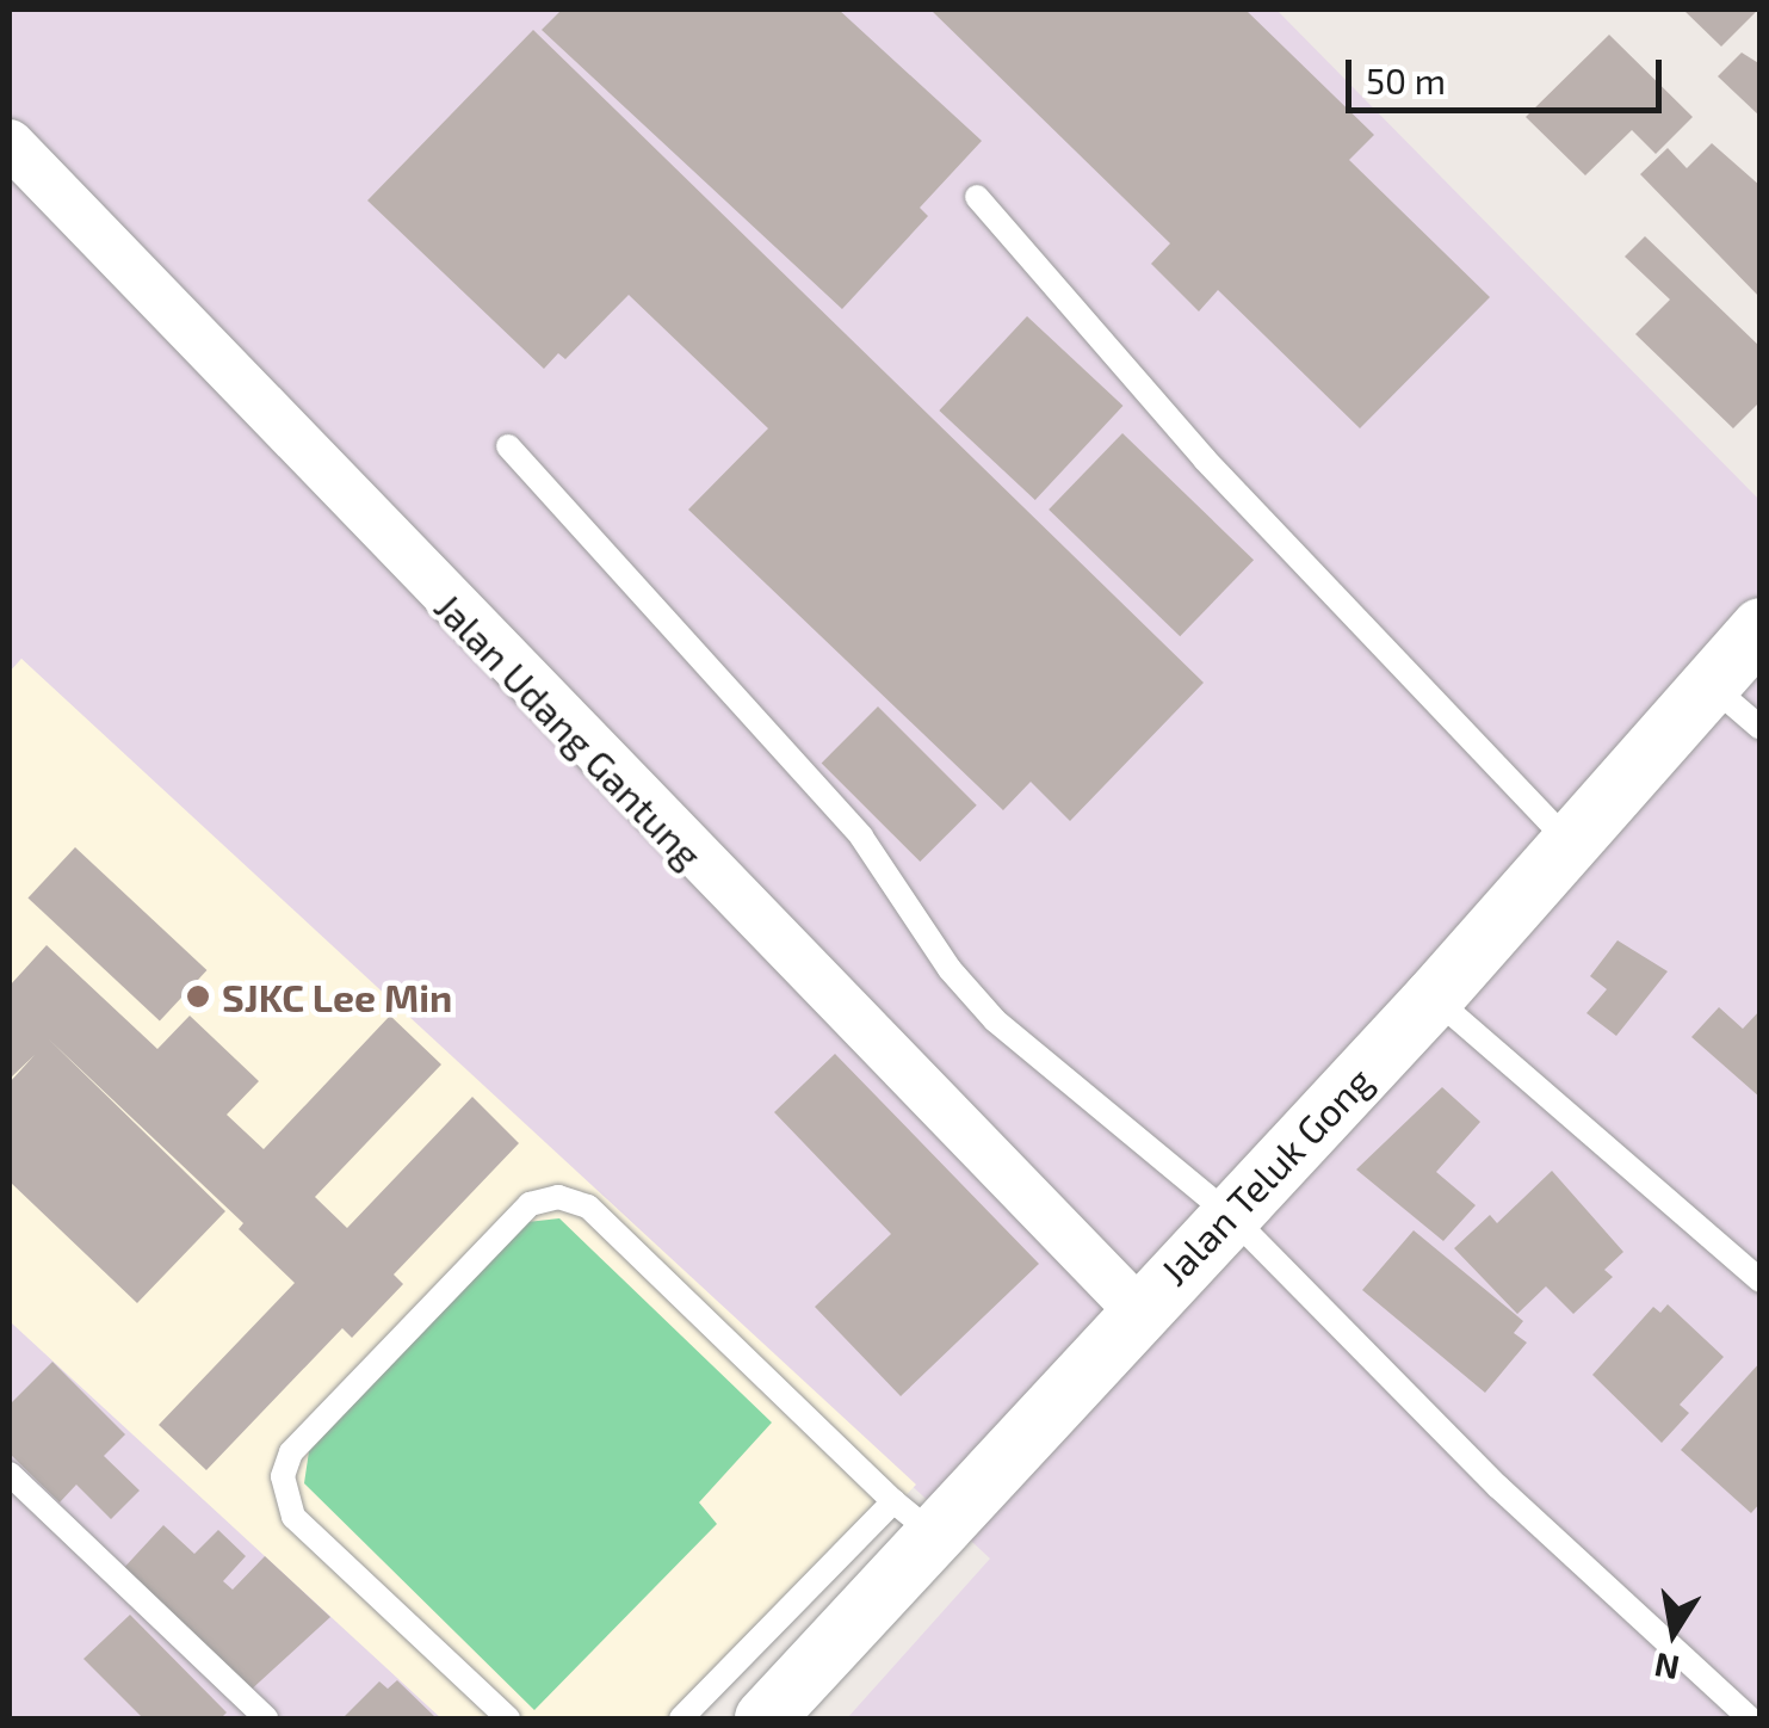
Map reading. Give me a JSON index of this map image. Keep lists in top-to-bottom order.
{
  "streets": {
    "street": ["Jalan Udang Gantung", "Jalan Teluk Gong"]
  },
  "crossings": [
    ["Jalan Udang Gantung", "Jalan Teluk Gong"]
  ],
  "places": ["SJKC Lee Min"],
  "scale_bar": "50 m",
  "north": "bottom"
}
